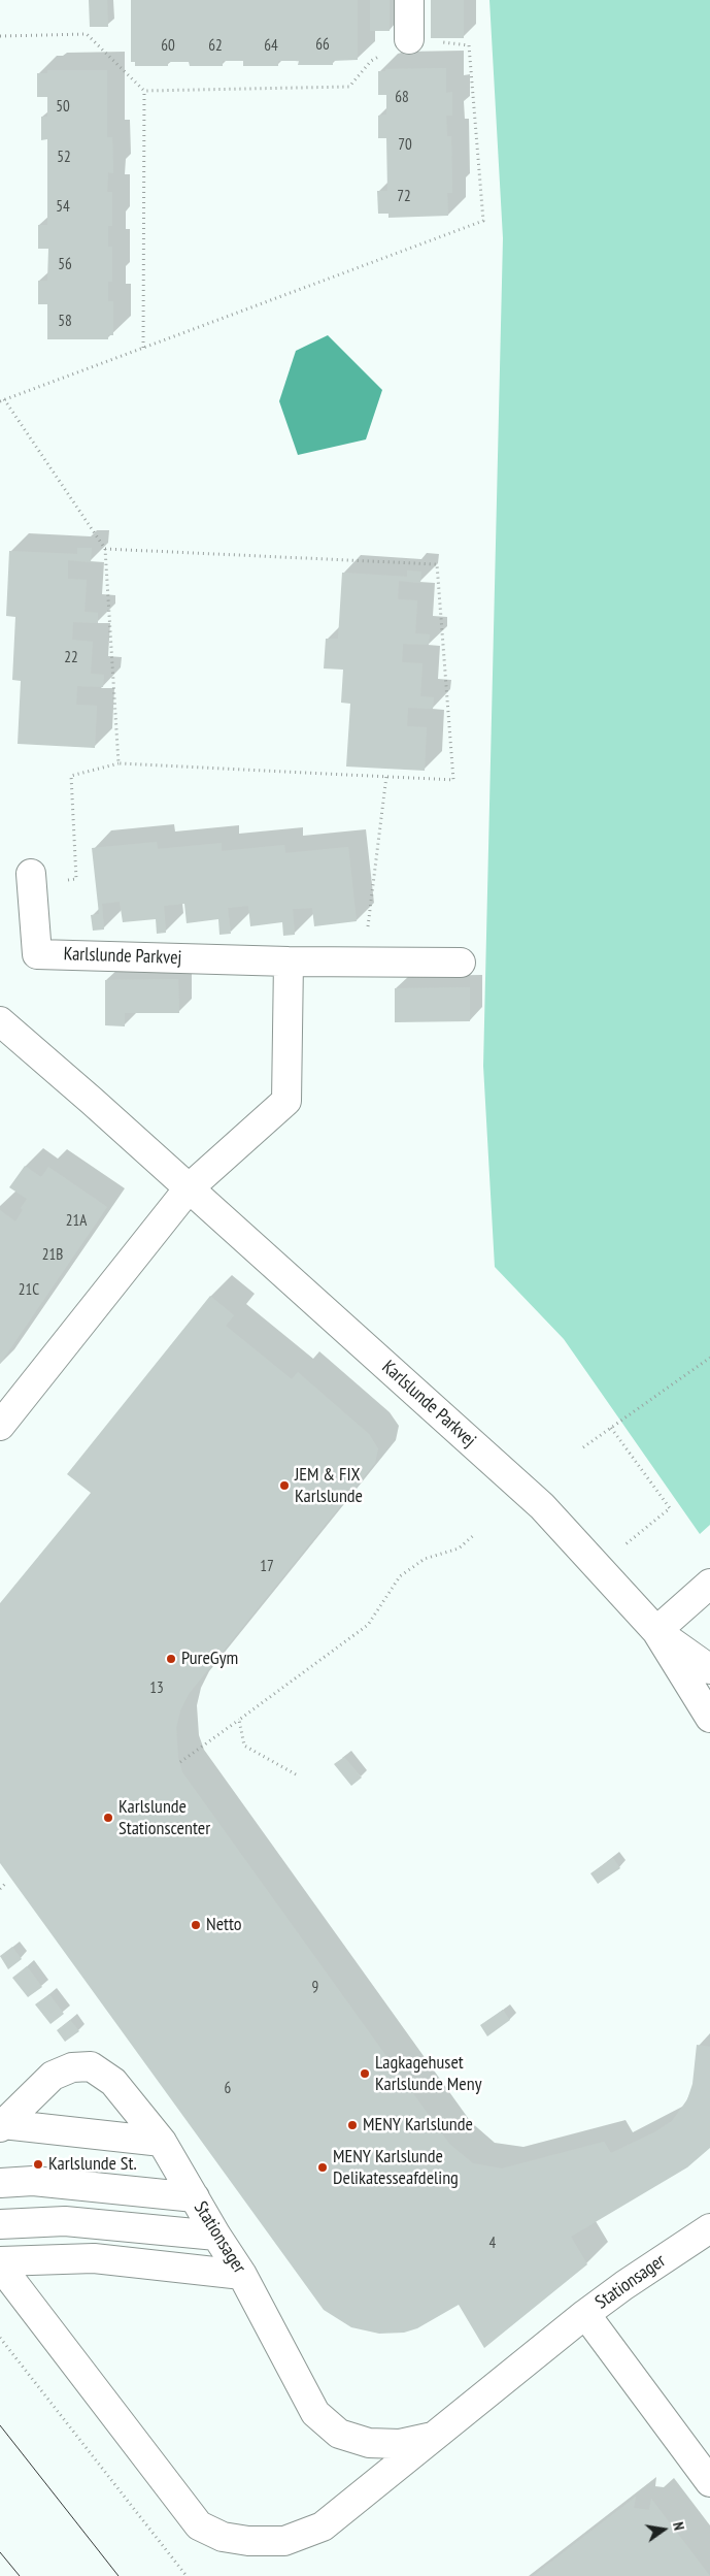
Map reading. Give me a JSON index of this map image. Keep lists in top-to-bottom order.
{
  "streets": {
    "street": ["Karlslunde Parkvej", "Stationsager"]
  },
  "places": [
    "JEM & FIX Karlslunde",
    "PureGym",
    "Karlslunde Stationscenter",
    "Netto",
    "Lagkagehuset Karlslunde Meny",
    "MENY Karlslunde",
    "Karlslunde St.",
    "MENY Karlslunde Delikatesseafdeling"
  ],
  "house_numbers": [
    "66",
    "60",
    "62",
    "64",
    "68",
    "50",
    "70",
    "52",
    "72",
    "54",
    "56",
    "58",
    "22",
    "21A",
    "21B",
    "21C",
    "17",
    "13",
    "9",
    "6",
    "4"
  ],
  "north": "right"
}
